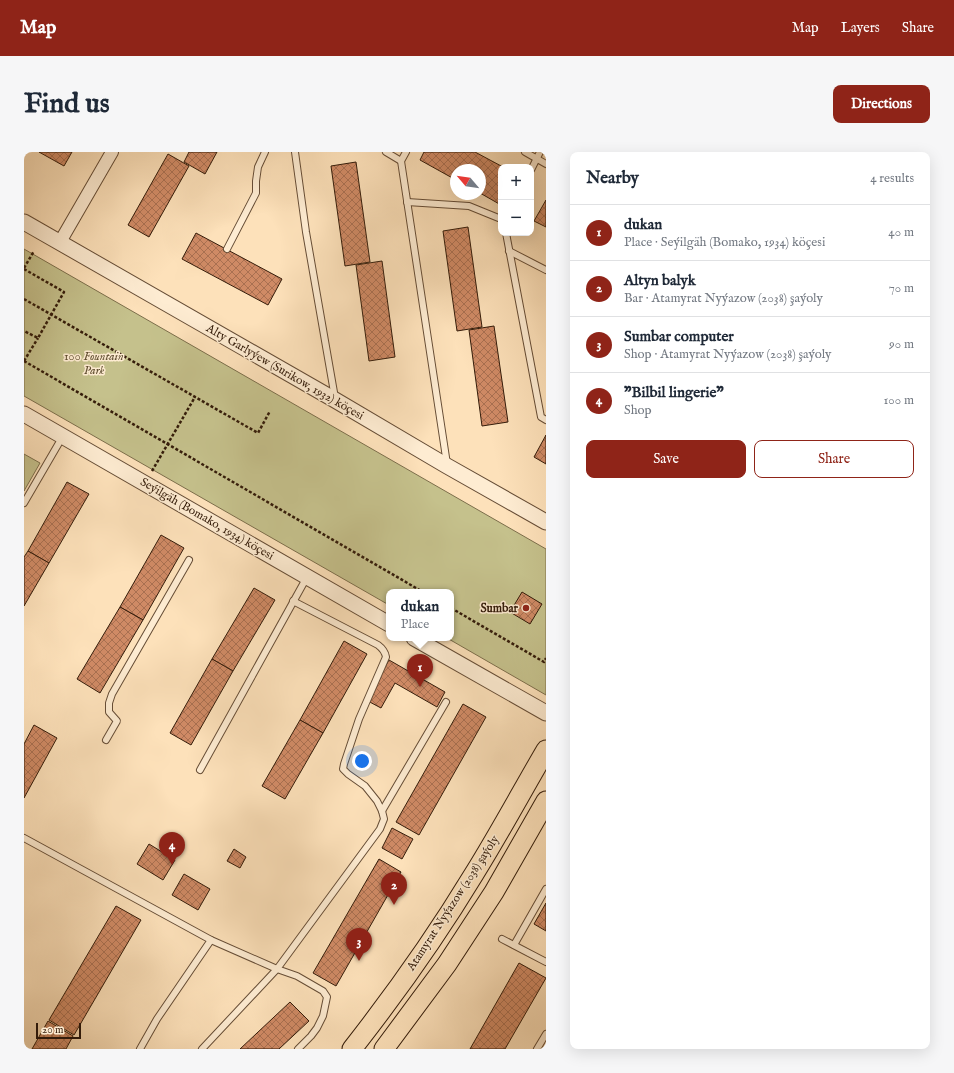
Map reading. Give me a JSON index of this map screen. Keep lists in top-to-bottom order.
{
  "streets": {
    "main road": ["Atamyrat Nyýazow (2038) şaýoly"],
    "street": ["Alty Garlyýew (Surikow, 1932) köçesi", "Seýilgäh (Bomako, 1934) köçesi"]
  },
  "parks": ["100 Fountain Park"],
  "places": ["Sumbar"],
  "scale_bar": "20 m",
  "north": "top left",
  "page": {
    "header": "Map",
    "nav": ["Map", "Layers", "Share"],
    "buttons": [
      "Directions",
      ["Save", "Share"]
    ],
    "title": "Find us",
    "heading": ["Nearby", "4 results"],
    "map_buttons": ["+", "−"],
    "list": [
      {
        "mark": "1",
        "name": "dukan",
        "note": "Place · Seýilgäh (Bomako, 1934) köçesi",
        "value": "40 m"
      },
      {
        "mark": "2",
        "name": "Altyn balyk",
        "note": "Bar · Atamyrat Nyýazow (2038) şaýoly",
        "value": "70 m"
      },
      {
        "mark": "3",
        "name": "Sumbar computer",
        "note": "Shop · Atamyrat Nyýazow (2038) şaýoly",
        "value": "90 m"
      },
      {
        "mark": "4",
        "name": "\"Bilbil lingerie\"",
        "note": "Shop",
        "value": "100 m"
      }
    ],
    "popup": ["dukan", "Place"],
    "pins": [
      "1",
      "4",
      "2",
      "3"
    ],
    "scale": "20 m"
  }
}
